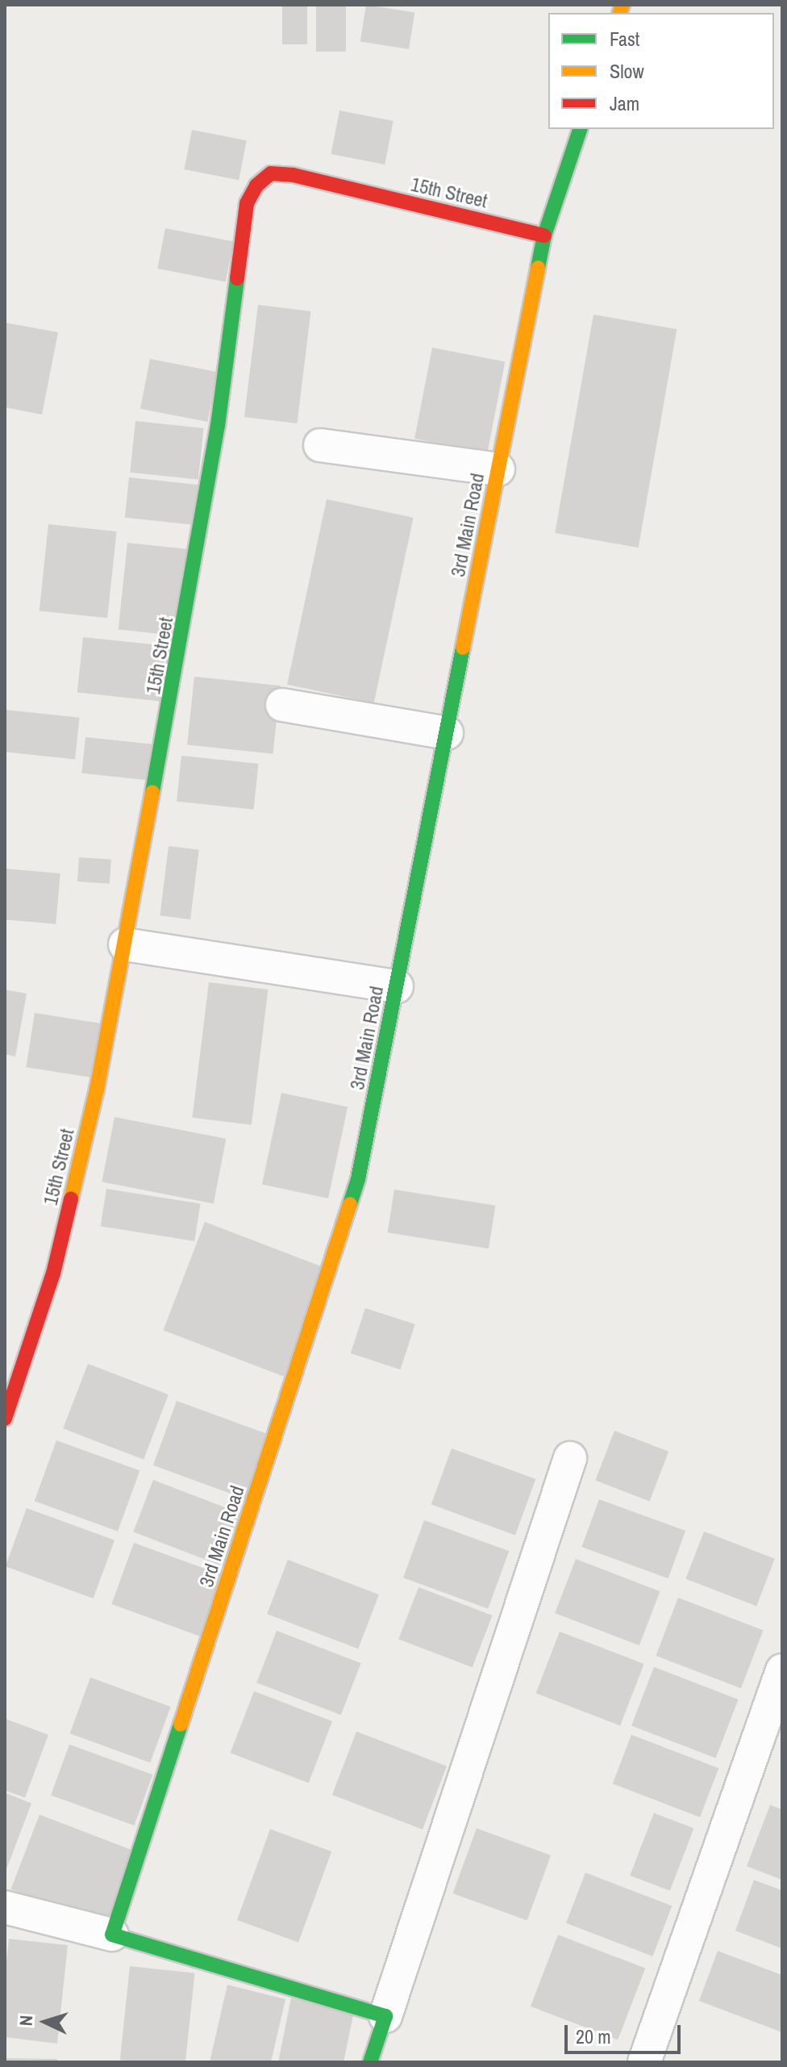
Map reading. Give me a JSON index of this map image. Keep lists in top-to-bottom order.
{
  "streets": {
    "street": ["15th Street", "3rd Main Road"]
  },
  "crossings": [
    ["15th Street", "3rd Main Road"]
  ],
  "legend": ["Fast", "Slow", "Jam"],
  "scale_bar": "20 m",
  "north": "left"
}
